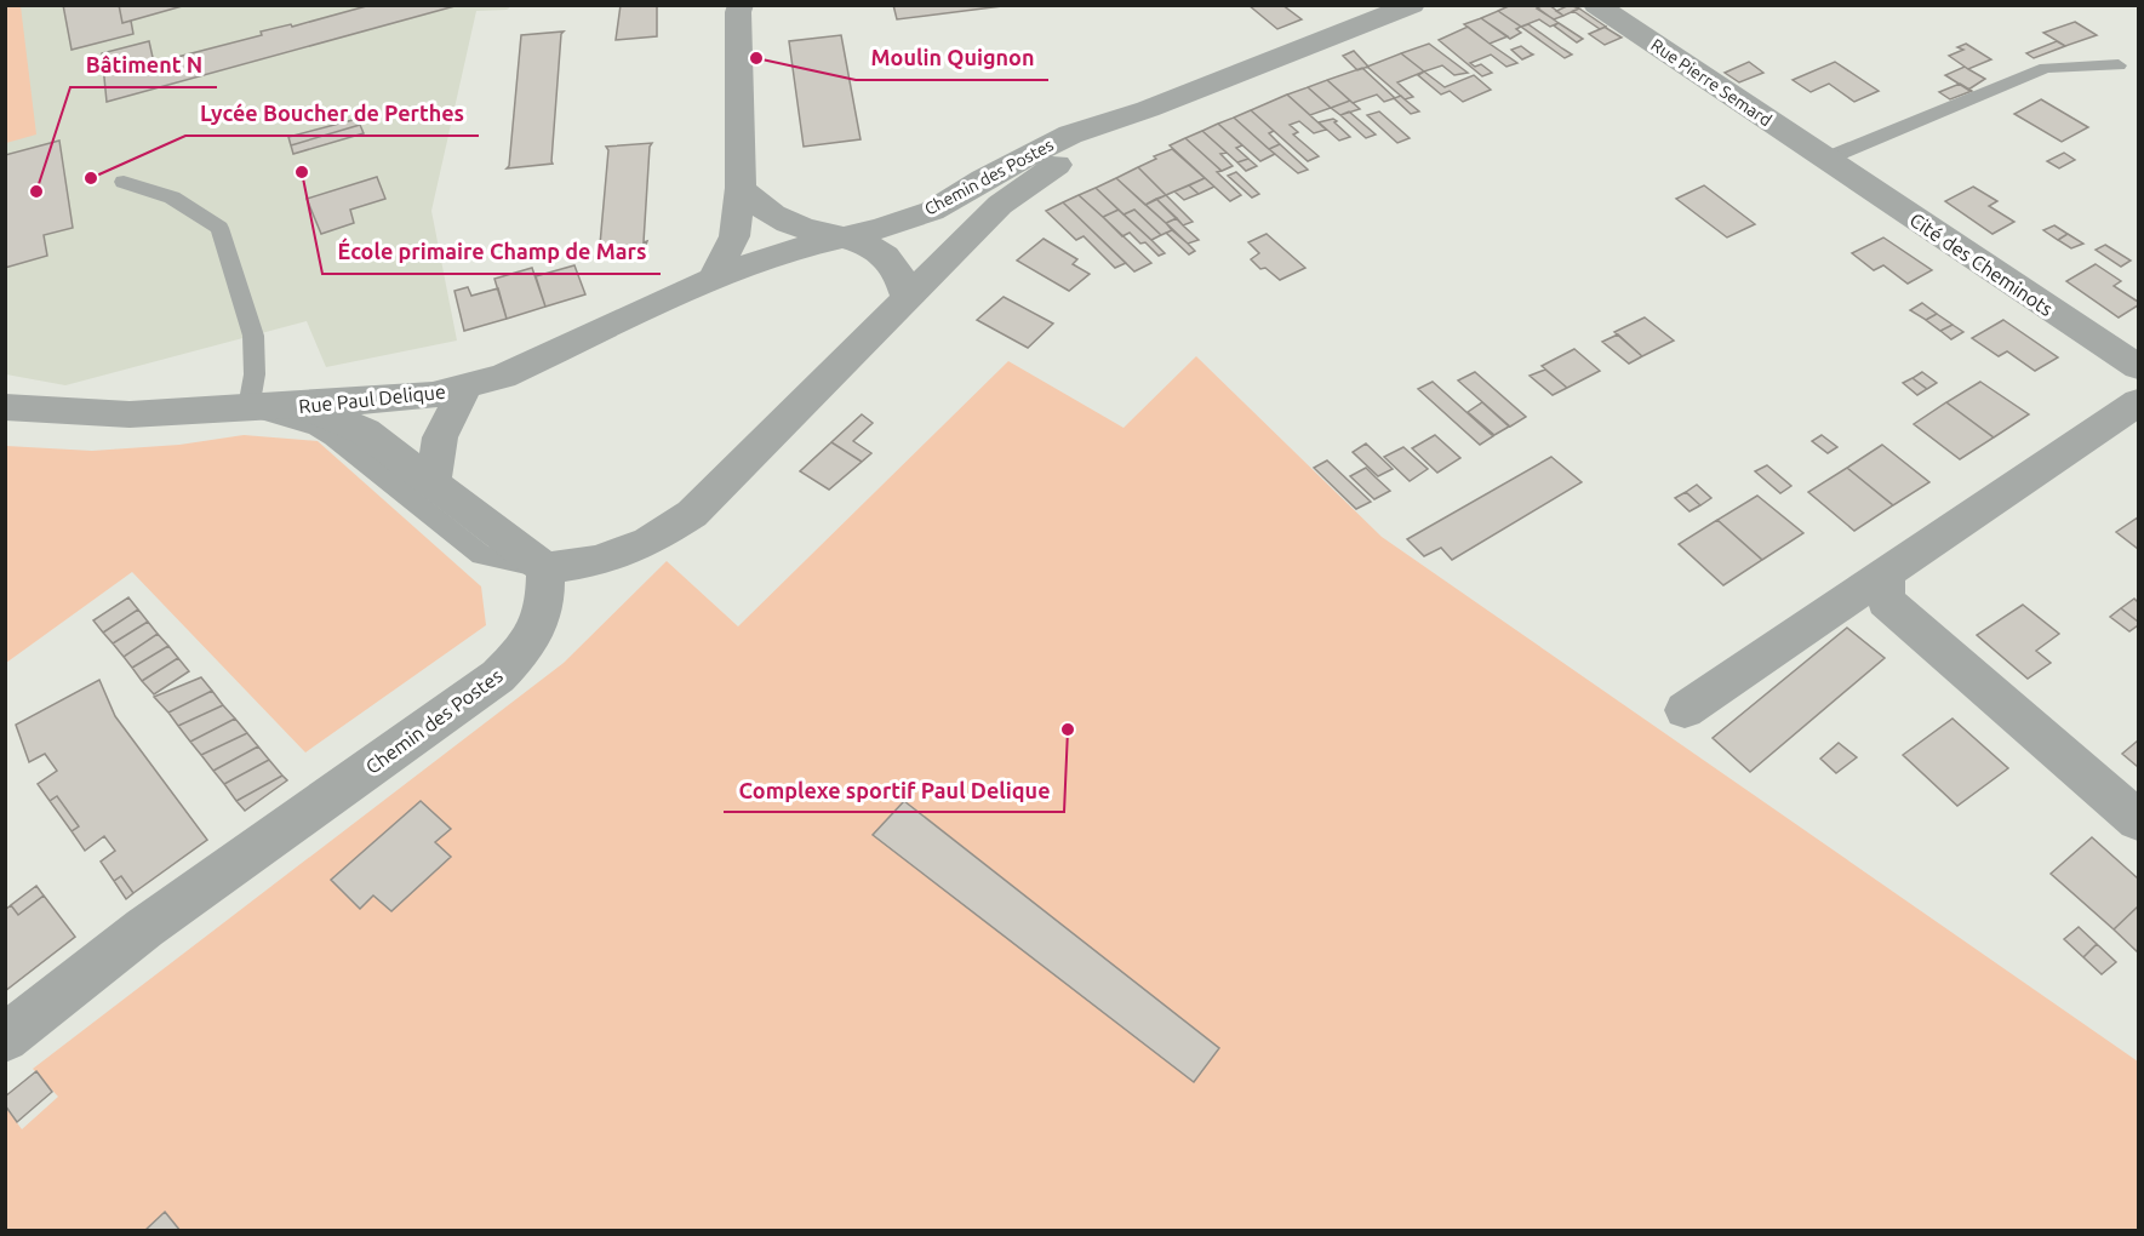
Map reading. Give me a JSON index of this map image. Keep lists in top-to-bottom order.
{
  "streets": {
    "street": [
      "Rue Pierre Semard",
      "Chemin des Postes",
      "Cité des Cheminots",
      "Rue Paul Delique"
    ]
  },
  "crossings": [
    ["Rue Pierre Semard", "Cité des Cheminots"],
    ["Chemin des Postes", "Rue Paul Delique"]
  ],
  "places": [
    "Moulin Quignon",
    "École primaire Champ de Mars",
    "Lycée Boucher de Perthes",
    "Bâtiment N",
    "Complexe sportif Paul Delique"
  ]
}
